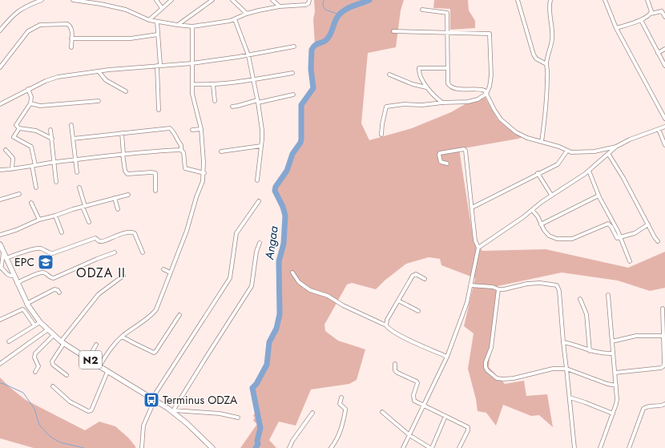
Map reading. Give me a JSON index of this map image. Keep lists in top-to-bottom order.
{
  "streets": {
    "highway": ["N2"]
  },
  "districts": ["ODZA II"],
  "water": ["Angaa"],
  "places": {
    "school or university": ["EPC"],
    "bus stop": ["Terminus ODZA"]
  }
}
